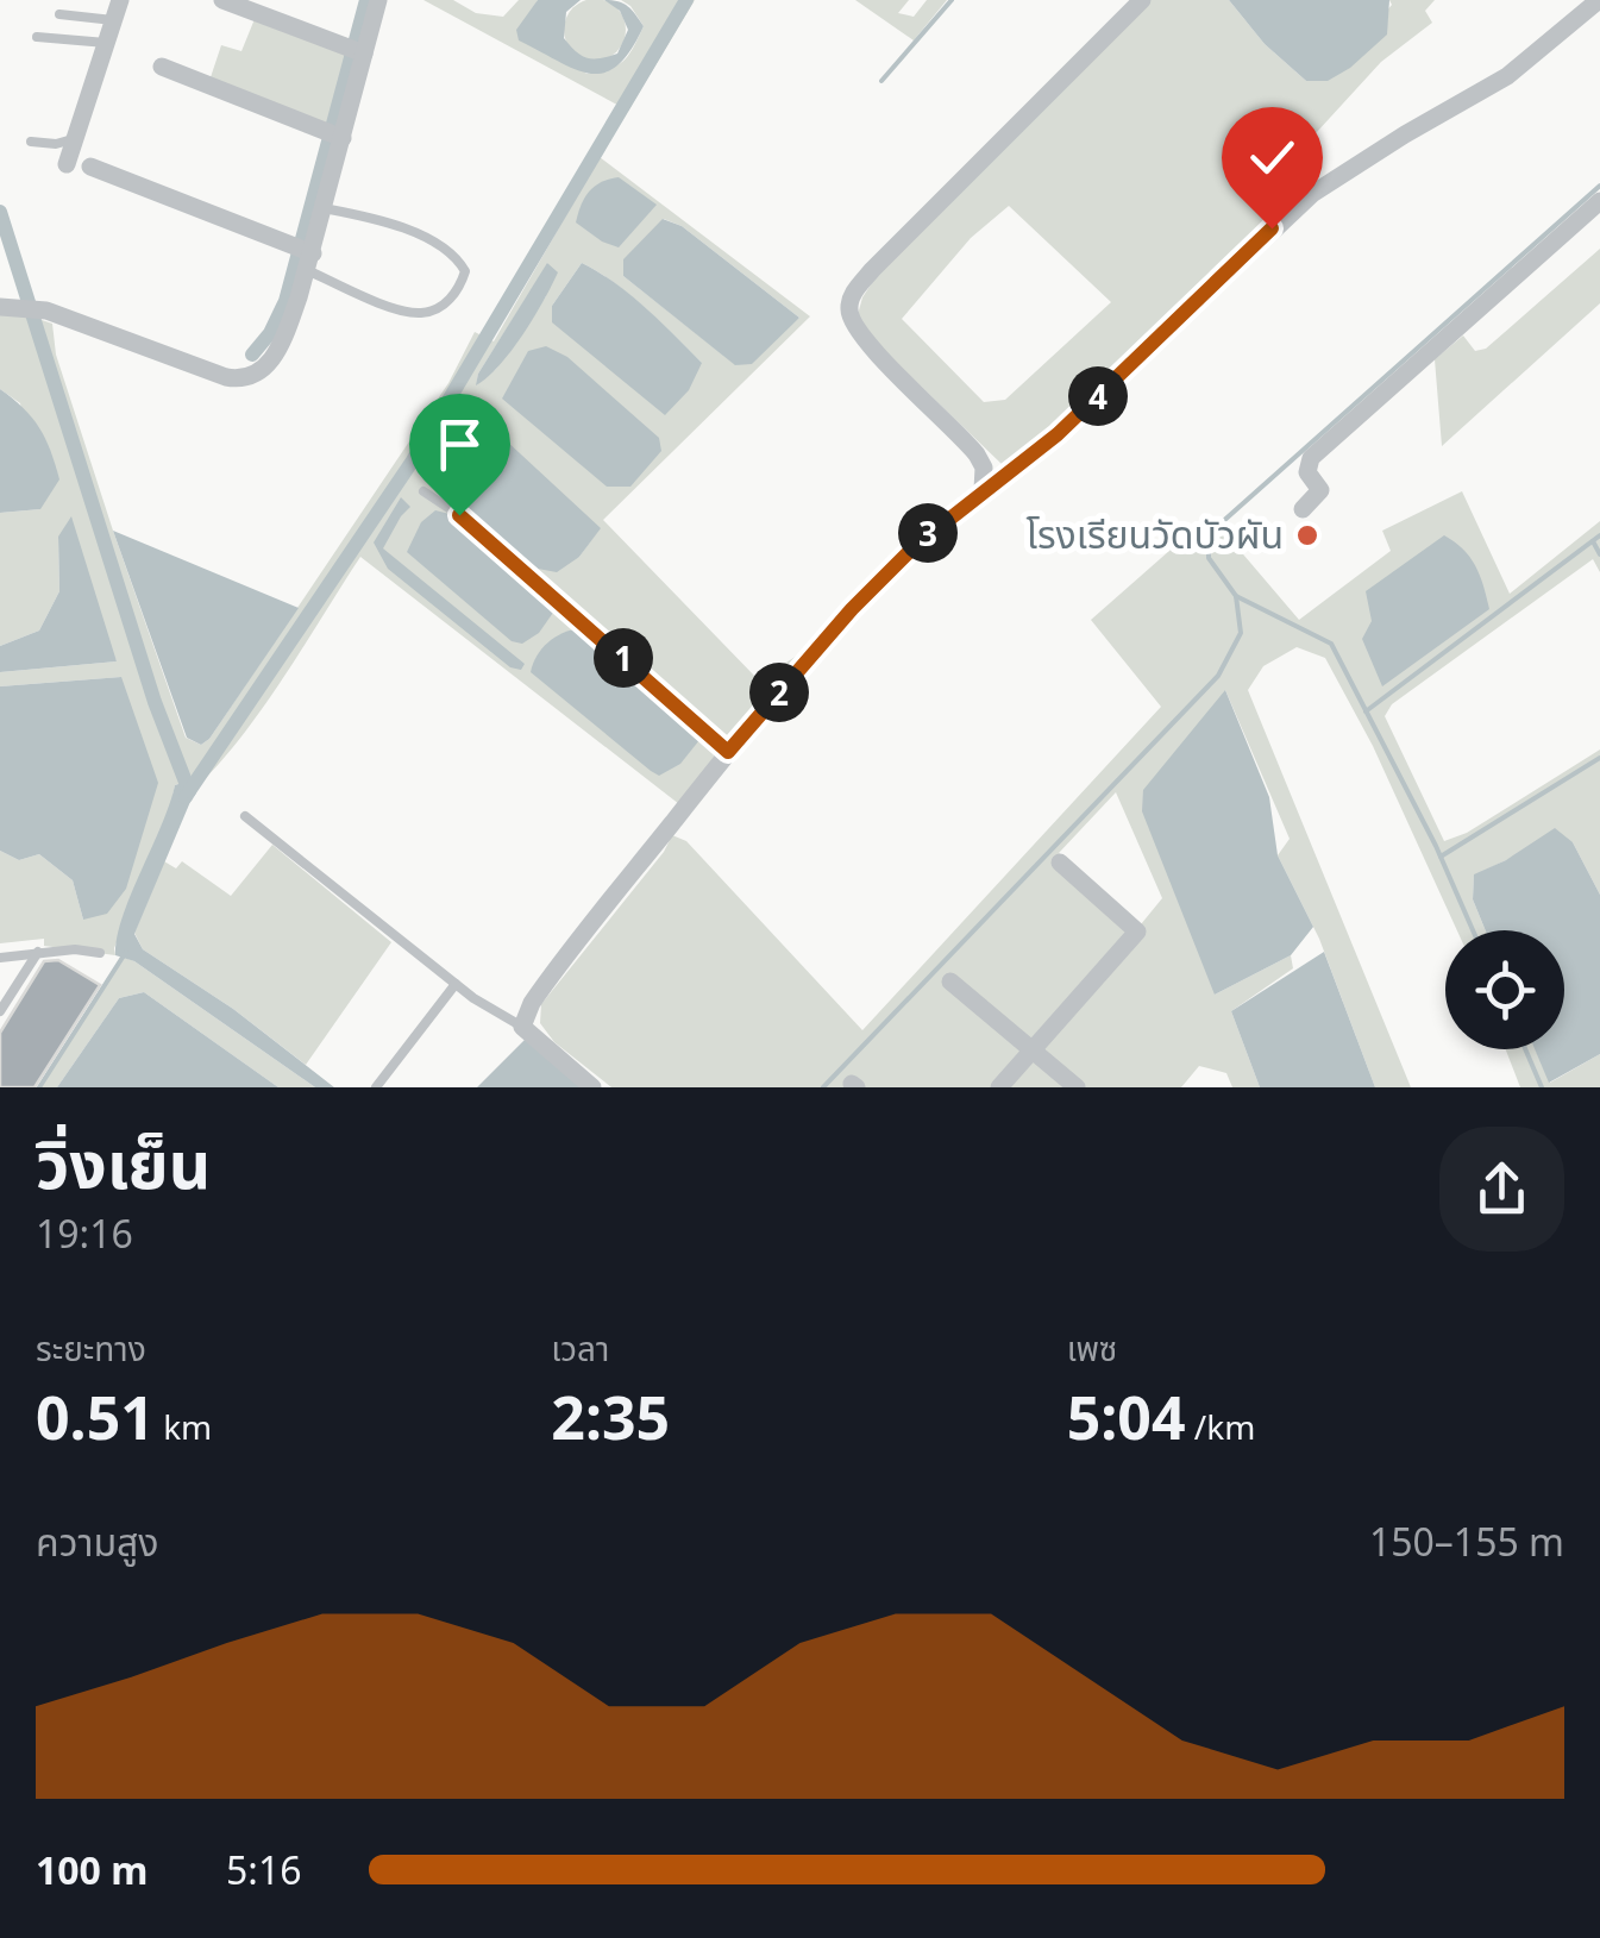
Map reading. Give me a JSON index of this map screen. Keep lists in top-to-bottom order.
{
  "places": ["โรงเรียนวัดบัวผัน"],
  "page": {
    "pins": [
      "4",
      "3",
      "1",
      "2"
    ],
    "heading": ["วิ่งเย็น", "19:16"],
    "stats": [
      ["ระยะทาง", "0.51 km"],
      ["เวลา", "2:35"],
      ["เพซ", "5:04 /km"]
    ],
    "chart": ["ความสูง", "150–155 m"],
    "list": [
      {
        "name": "100 m",
        "note": "5:16"
      }
    ]
  }
}
